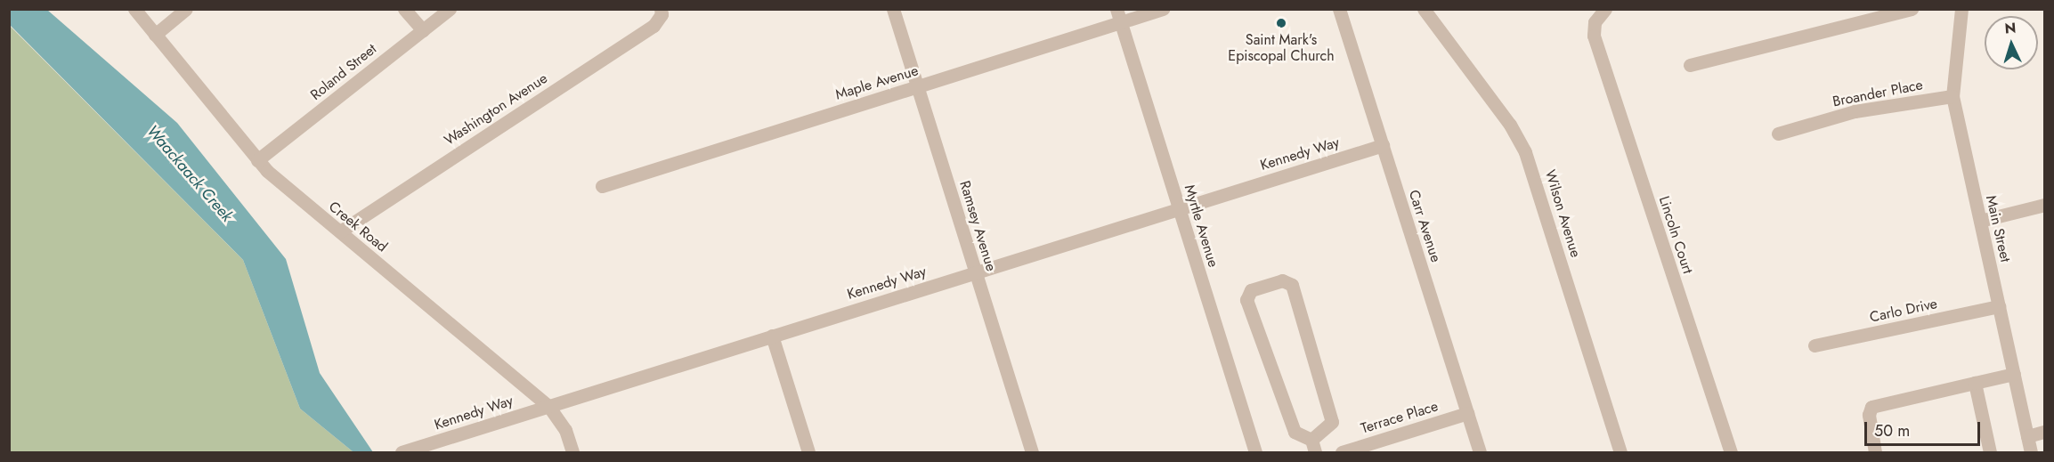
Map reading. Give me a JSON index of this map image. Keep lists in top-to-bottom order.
{
  "streets": {
    "street": [
      "Roland Street",
      "Maple Avenue",
      "Broander Place",
      "Washington Avenue",
      "Kennedy Way",
      "Wilson Avenue",
      "Ramsey Avenue",
      "Myrtle Avenue",
      "Carr Avenue",
      "Creek Road",
      "Main Street",
      "Lincoln Court",
      "Carlo Drive",
      "Terrace Place"
    ]
  },
  "crossings": [
    ["Roland Street", "Creek Road"],
    ["Maple Avenue", "Ramsey Avenue"],
    ["Maple Avenue", "Myrtle Avenue"],
    ["Broander Place", "Main Street"],
    ["Washington Avenue", "Creek Road"],
    ["Kennedy Way", "Ramsey Avenue"],
    ["Kennedy Way", "Myrtle Avenue"],
    ["Kennedy Way", "Carr Avenue"],
    ["Kennedy Way", "Creek Road"],
    ["Carr Avenue", "Terrace Place"],
    ["Main Street", "Carlo Drive"]
  ],
  "water": ["Waackaack Creek"],
  "places": ["Saint Mark's Episcopal Church"],
  "scale_bar": "50 m",
  "north": "top"
}
